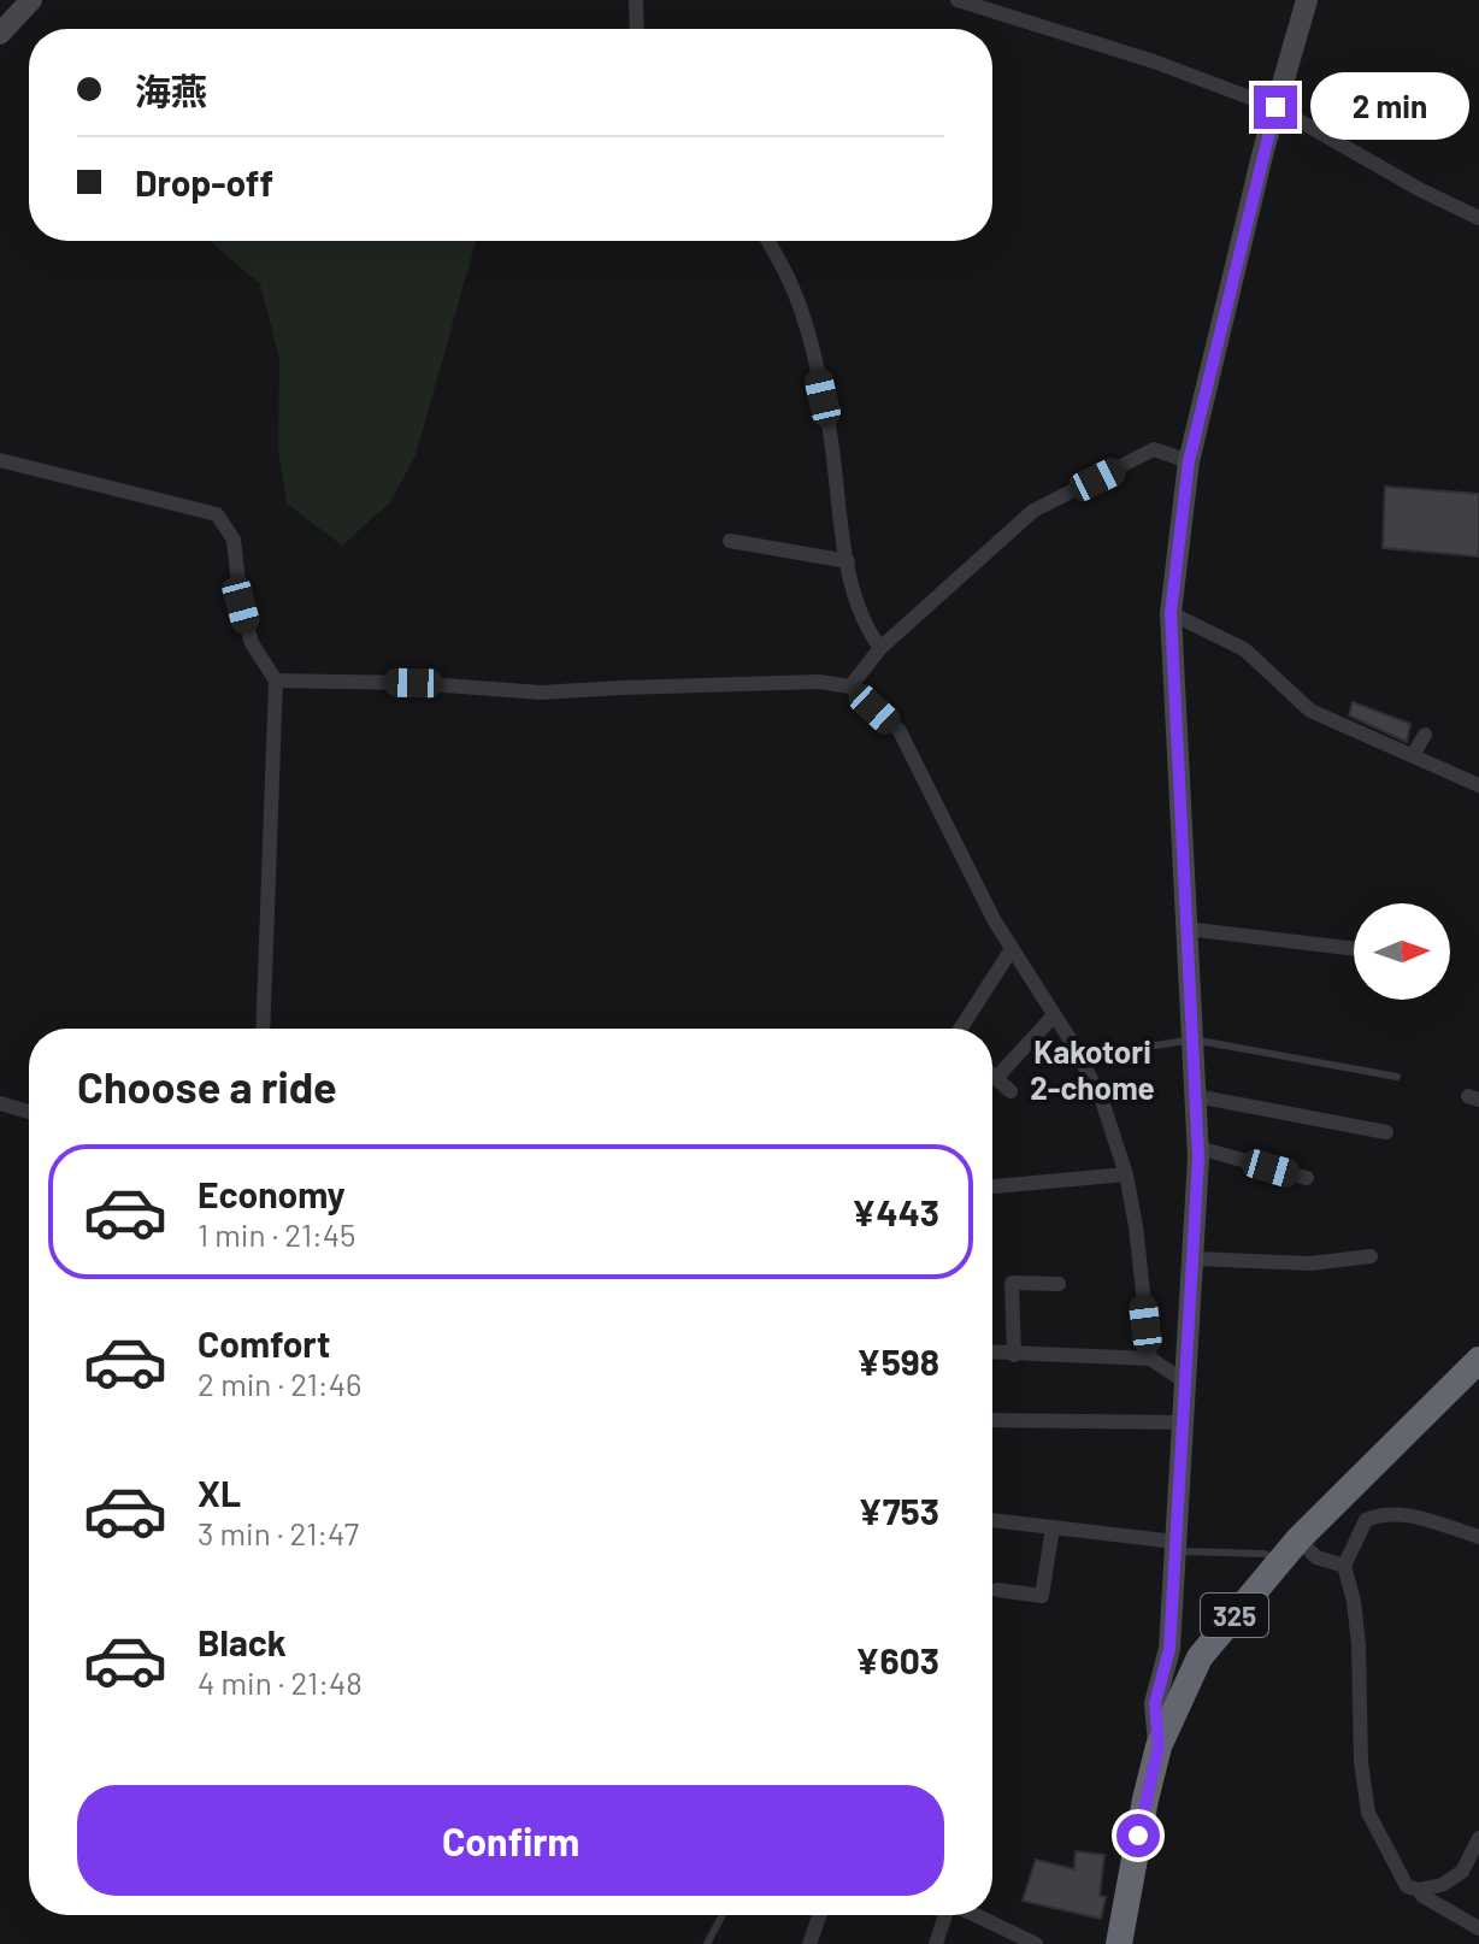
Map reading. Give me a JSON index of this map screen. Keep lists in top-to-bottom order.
{
  "streets": {
    "highway": ["325"]
  },
  "districts": ["Kakotori 2-chome"],
  "north": "right",
  "page": {
    "banner": ["海燕", "Drop-off"],
    "bubble": "2 min",
    "heading": "Choose a ride",
    "list": [
      {
        "name": "Economy",
        "note": "1 min · 21:45",
        "value": "¥443"
      },
      {
        "name": "Comfort",
        "note": "2 min · 21:46",
        "value": "¥598"
      },
      {
        "name": "XL",
        "note": "3 min · 21:47",
        "value": "¥753"
      },
      {
        "name": "Black",
        "note": "4 min · 21:48",
        "value": "¥603"
      }
    ],
    "buttons": "Confirm"
  }
}
